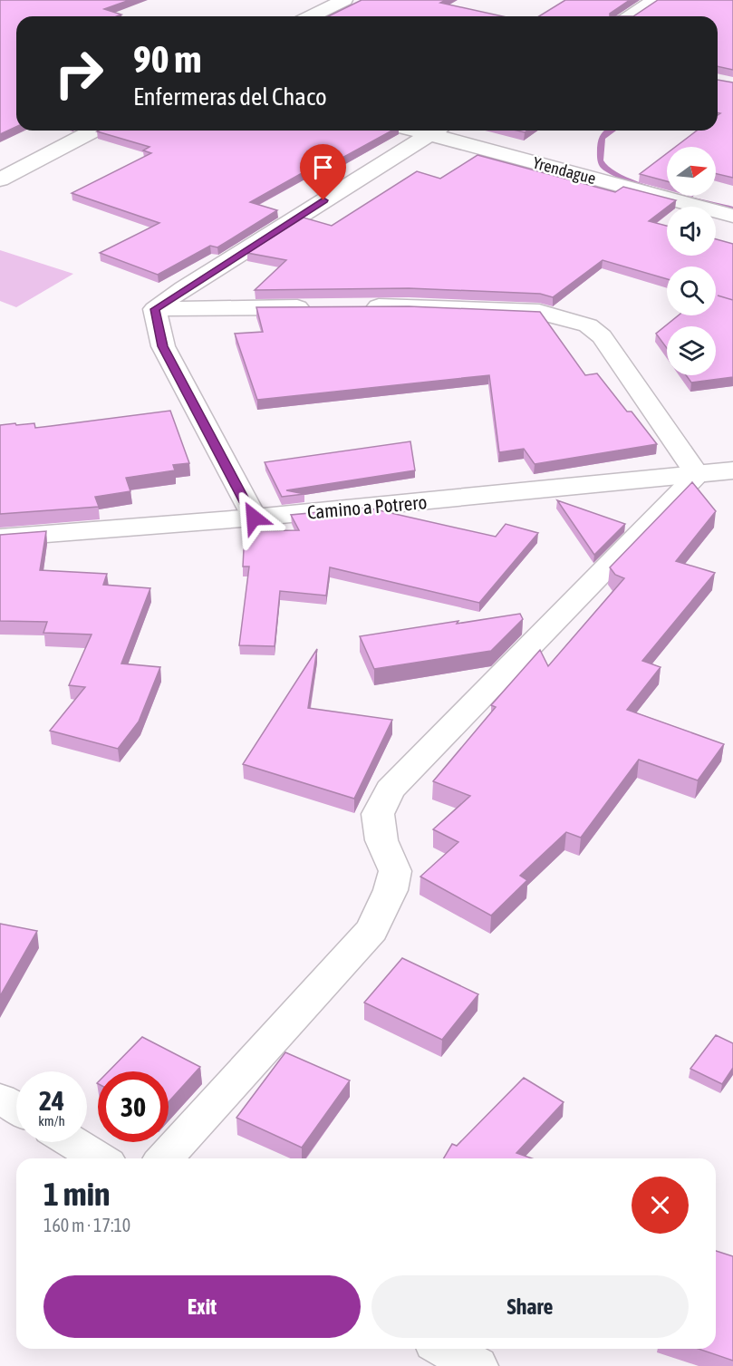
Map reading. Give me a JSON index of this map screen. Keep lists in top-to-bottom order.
{
  "streets": {
    "street": ["Yrendague", "Camino a Potrero"]
  },
  "north": "right",
  "page": {
    "turn": ["90 m", "Enfermeras del Chaco"],
    "speed": "24 km/h",
    "limit": "30",
    "heading": ["1 min", "160 m · 17:10"],
    "buttons": ["Exit", "Share"]
  }
}
